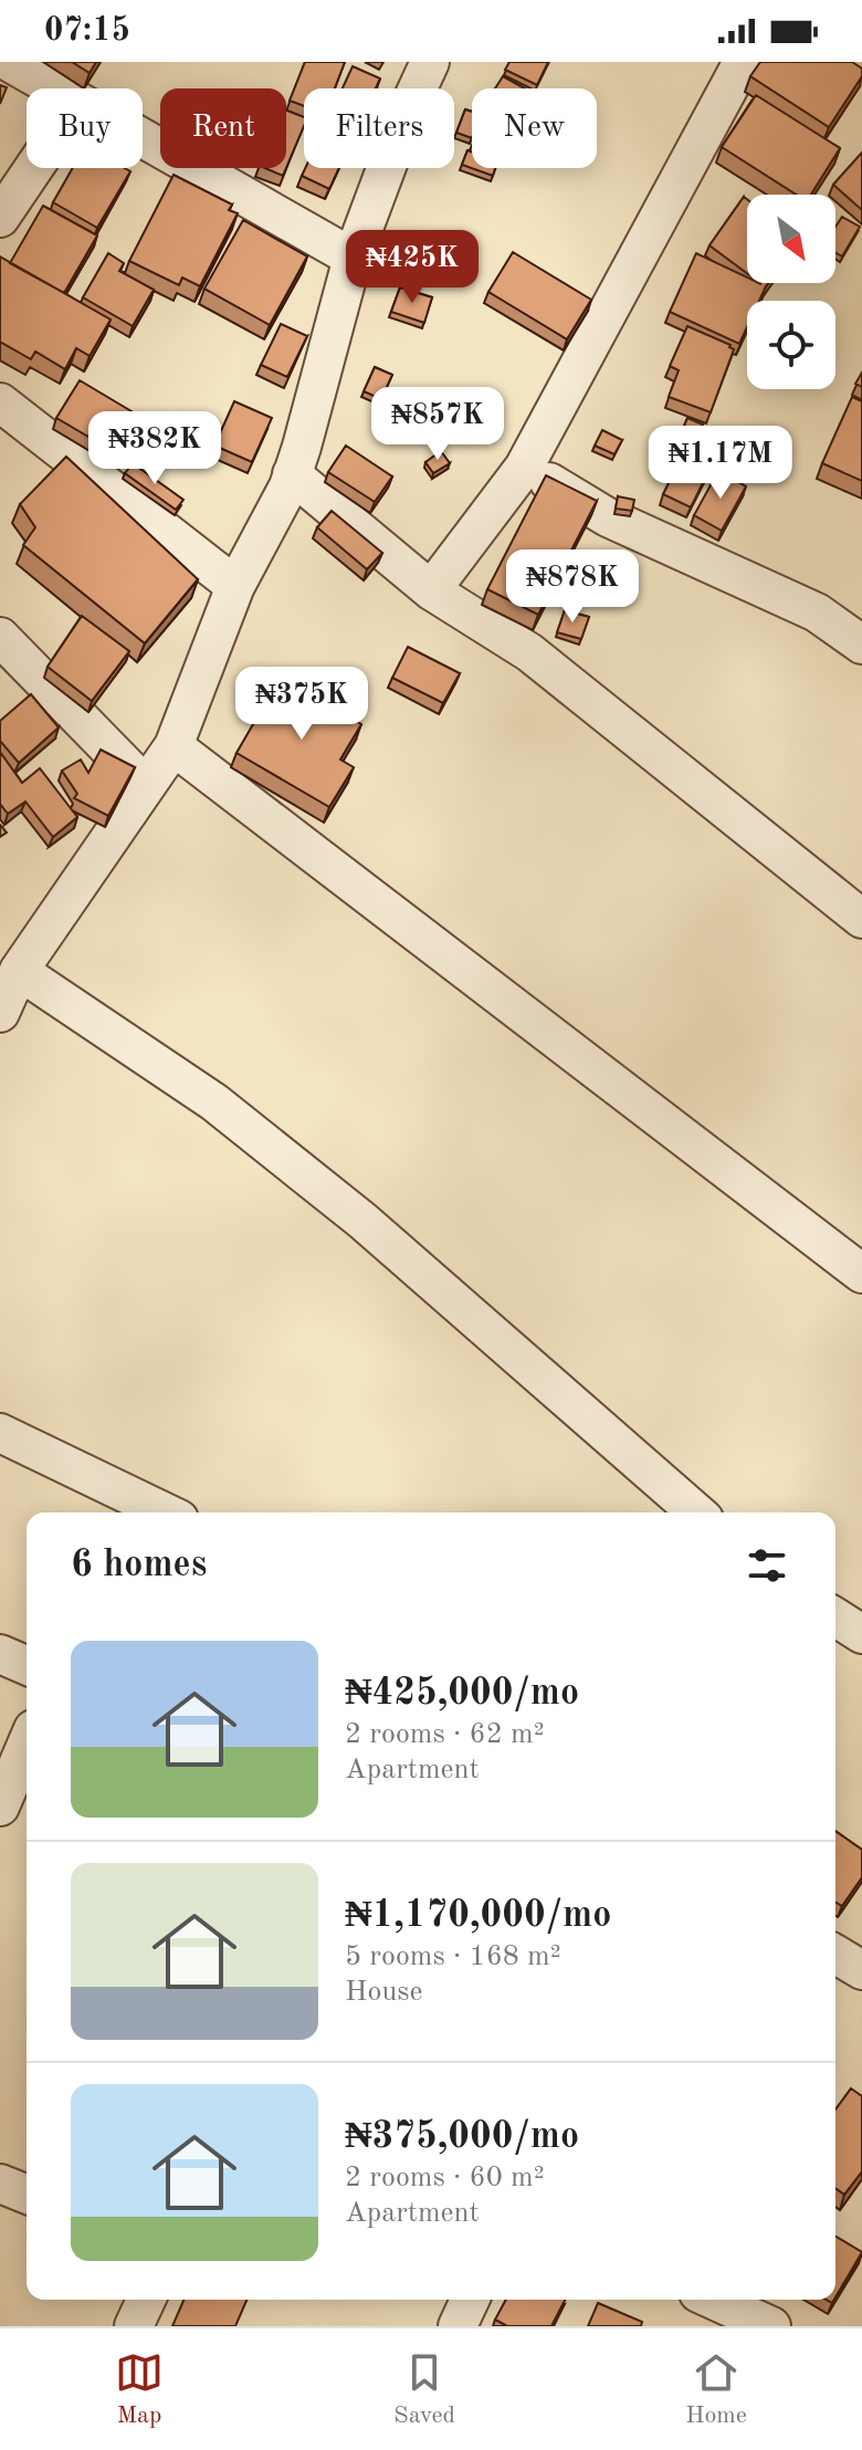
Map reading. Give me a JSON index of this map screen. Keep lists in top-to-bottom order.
{
  "north": "bottom right",
  "page": {
    "status": "07:15",
    "chip": [
      "Buy",
      "Rent",
      "Filters",
      "New"
    ],
    "price": [
      "₦425K",
      "₦857K",
      "₦382K",
      "₦1.17M",
      "₦878K",
      "₦375K"
    ],
    "heading": "6 homes",
    "list": [
      {
        "name": "₦425,000/mo",
        "note": "2 rooms · 62 m² · Apartment"
      },
      {
        "name": "₦1,170,000/mo",
        "note": "5 rooms · 168 m² · House"
      },
      {
        "name": "₦375,000/mo",
        "note": "2 rooms · 60 m² · Apartment"
      }
    ],
    "tabs": ["Map", "Saved", "Home"]
  }
}
